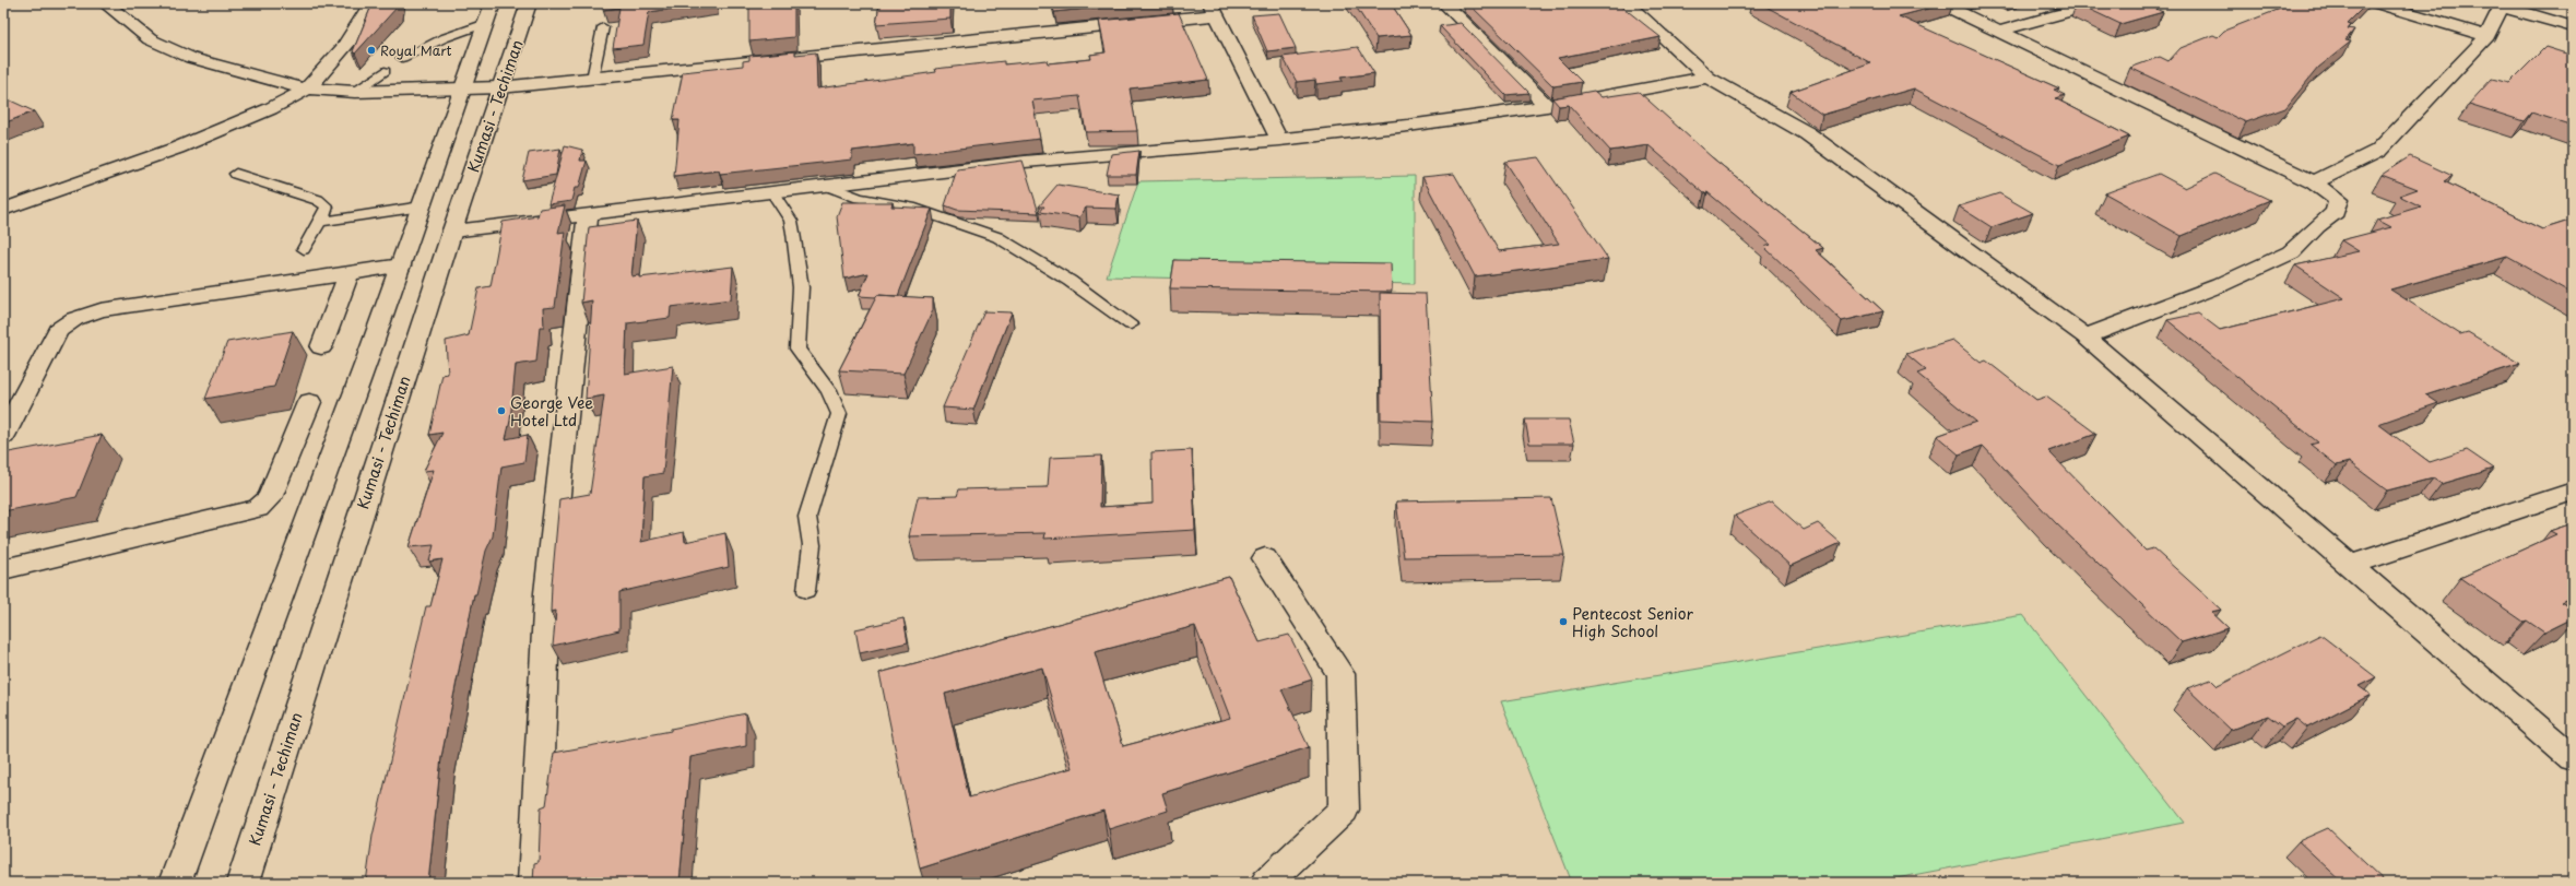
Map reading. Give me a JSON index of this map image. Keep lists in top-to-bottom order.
{
  "streets": {
    "main road": ["Kumasi - Techiman"]
  },
  "places": ["Royal Mart", "George Vee Hotel Ltd", "Pentecost Senior High School"]
}
